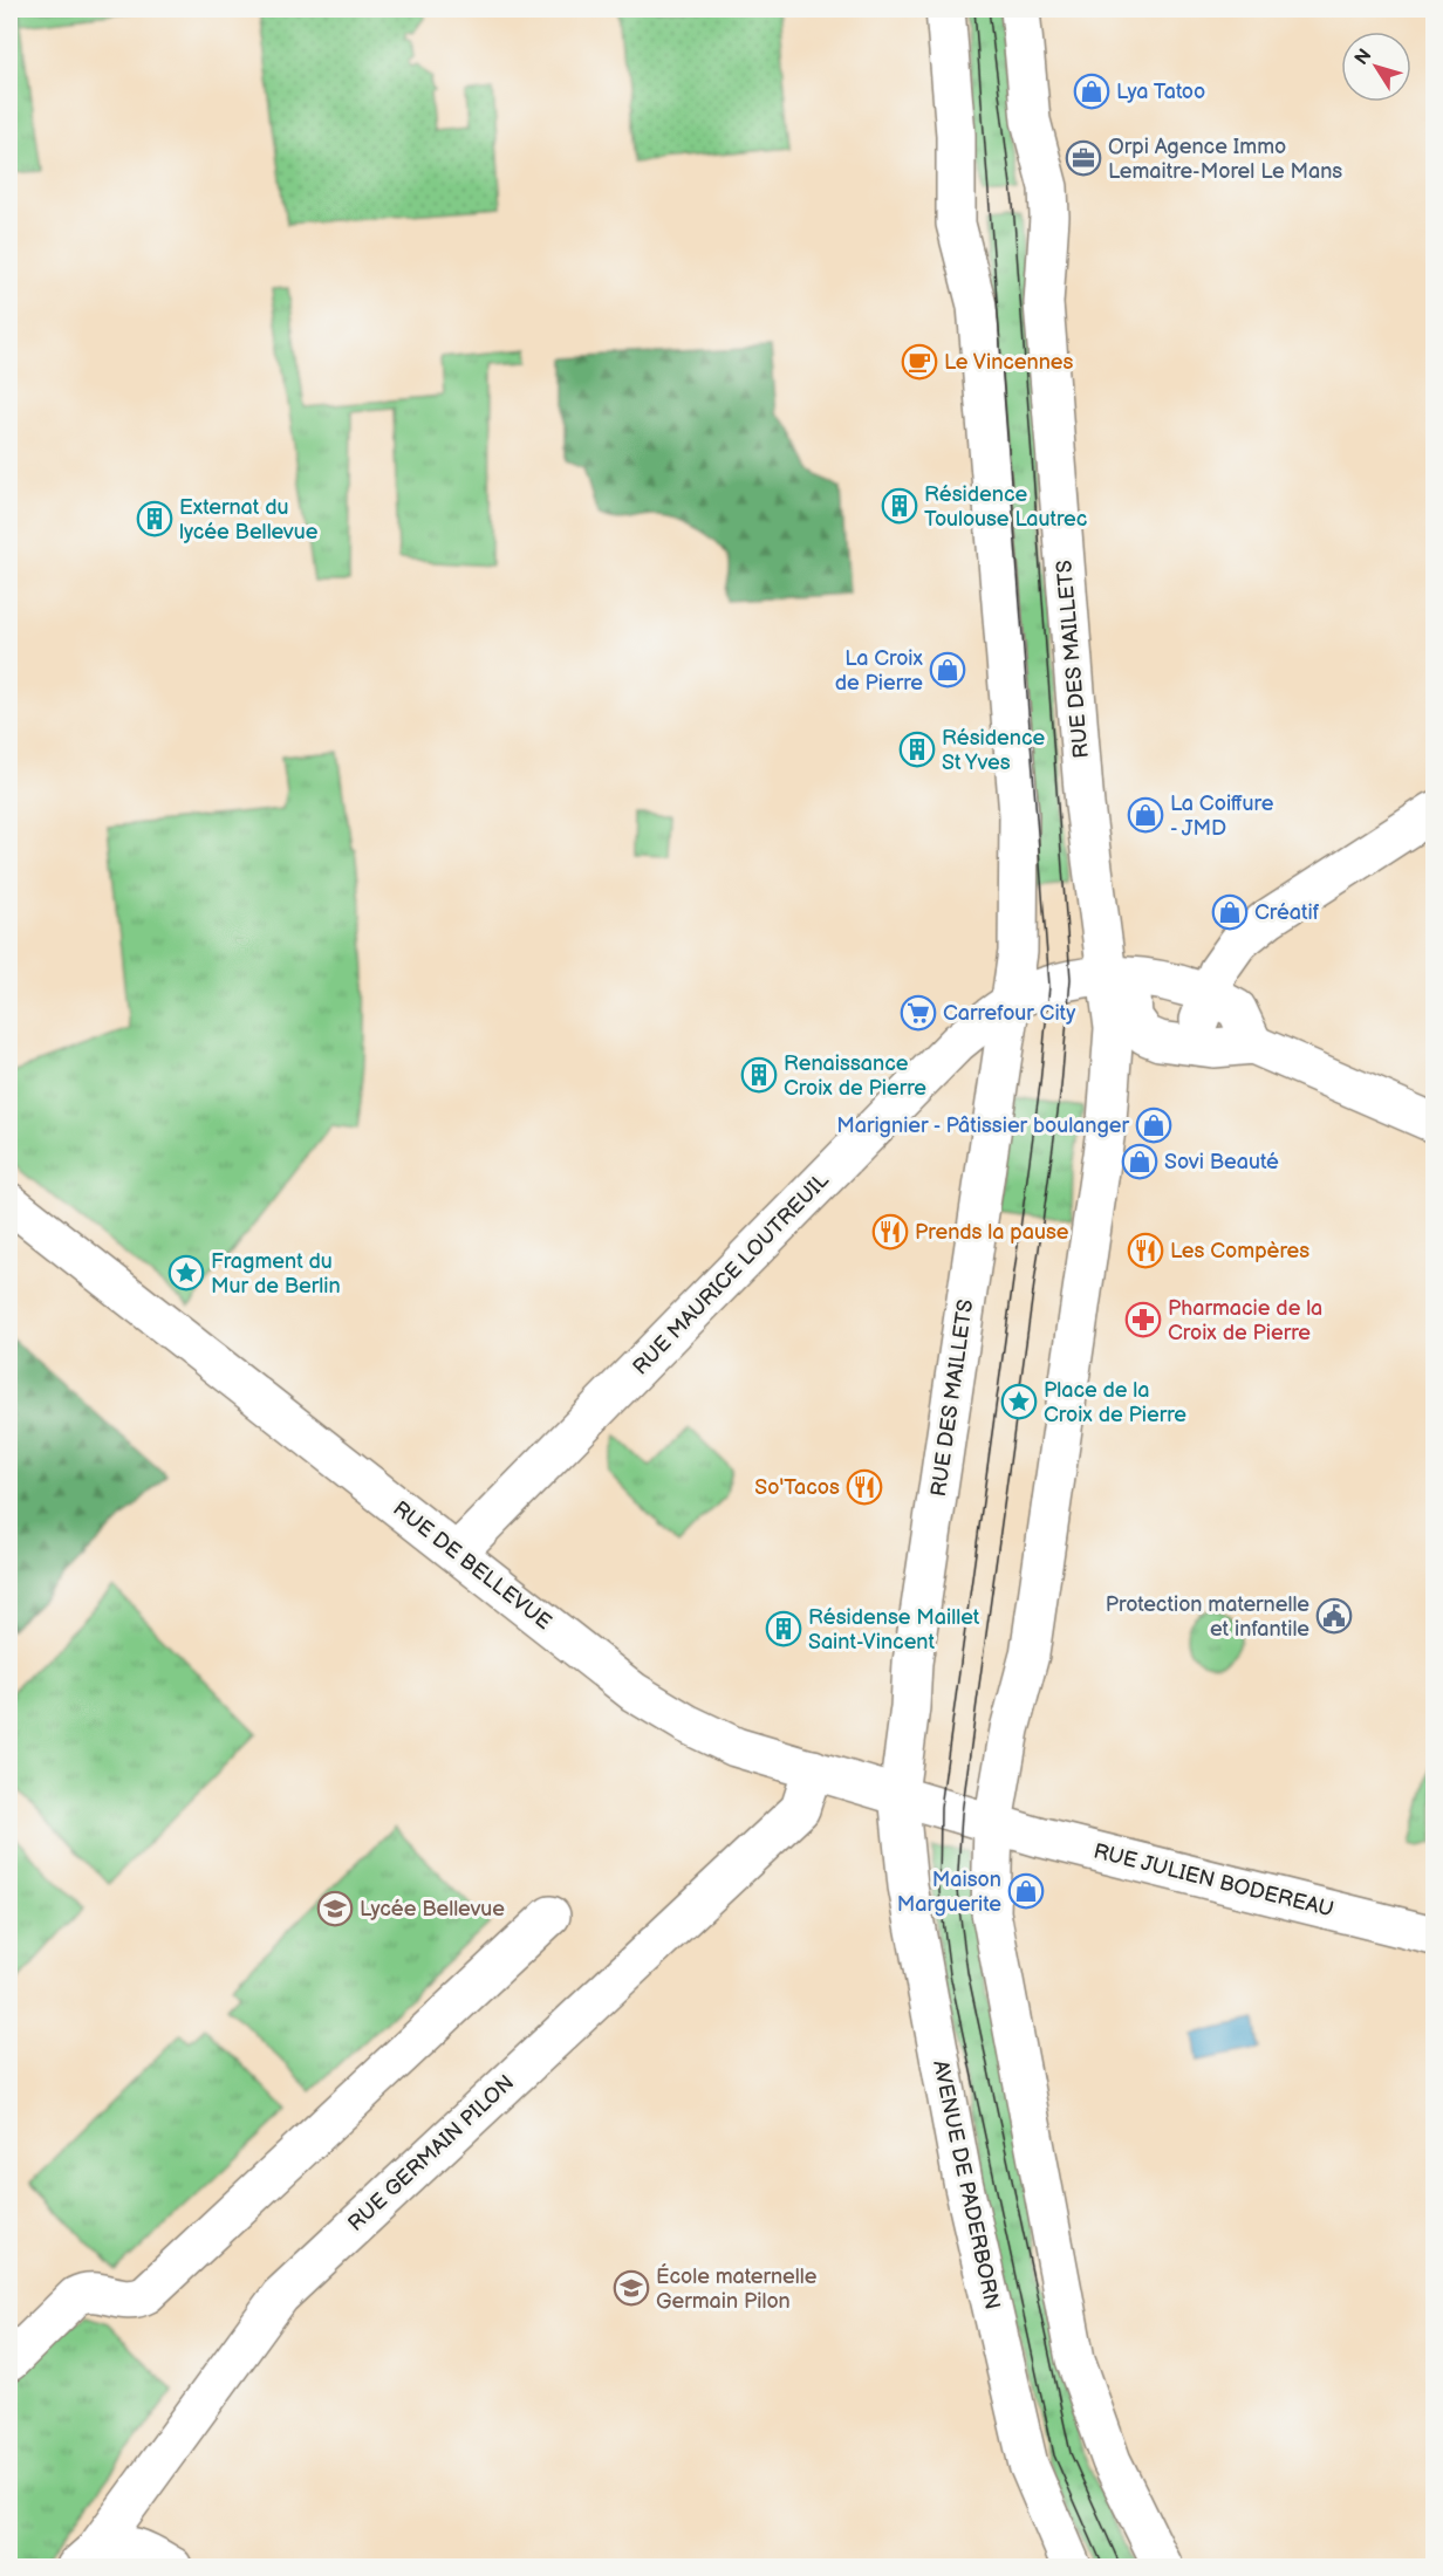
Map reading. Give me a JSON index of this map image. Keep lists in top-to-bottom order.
{
  "streets": {
    "main road": [
      "RUE DES MAILLETS",
      "RUE MAURICE LOUTREUIL",
      "RUE DE BELLEVUE",
      "RUE JULIEN BODEREAU",
      "RUE GERMAIN PILON",
      "AVENUE DE PADERBORN"
    ]
  },
  "crossings": [
    ["RUE DES MAILLETS", "RUE MAURICE LOUTREUIL"],
    ["RUE DES MAILLETS", "RUE DE BELLEVUE"],
    ["RUE DES MAILLETS", "RUE JULIEN BODEREAU"],
    ["RUE DES MAILLETS", "AVENUE DE PADERBORN"],
    ["RUE MAURICE LOUTREUIL", "RUE DE BELLEVUE"],
    ["RUE DE BELLEVUE", "RUE JULIEN BODEREAU"],
    ["RUE DE BELLEVUE", "RUE GERMAIN PILON"],
    ["RUE DE BELLEVUE", "AVENUE DE PADERBORN"]
  ],
  "places": {
    "shop": [
      "Lya Tatoo",
      "La Croix de Pierre",
      "La Coiffure - JMD",
      "Créatif",
      "Marignier - Pâtissier boulanger",
      "Sovi Beauté",
      "Maison Marguerite"
    ],
    "office": ["Orpi Agence Immo Lemaitre-Morel Le Mans"],
    "cafe": ["Le Vincennes"],
    "building": [
      "Résidence Toulouse Lautrec",
      "Externat du lycée Bellevue",
      "Résidence St Yves",
      "Renaissance Croix de Pierre",
      "Résidense Maillet Saint-Vincent"
    ],
    "supermarket": ["Carrefour City"],
    "restaurant": ["Prends la pause", "Les Compères", "So'Tacos"],
    "place": ["Fragment du Mur de Berlin", "Place de la Croix de Pierre"],
    "pharmacy": ["Pharmacie de la Croix de Pierre"],
    "public building": ["Protection maternelle et infantile"],
    "school or university": ["Lycée Bellevue", "École maternelle Germain Pilon"]
  },
  "north": "top left"
}
